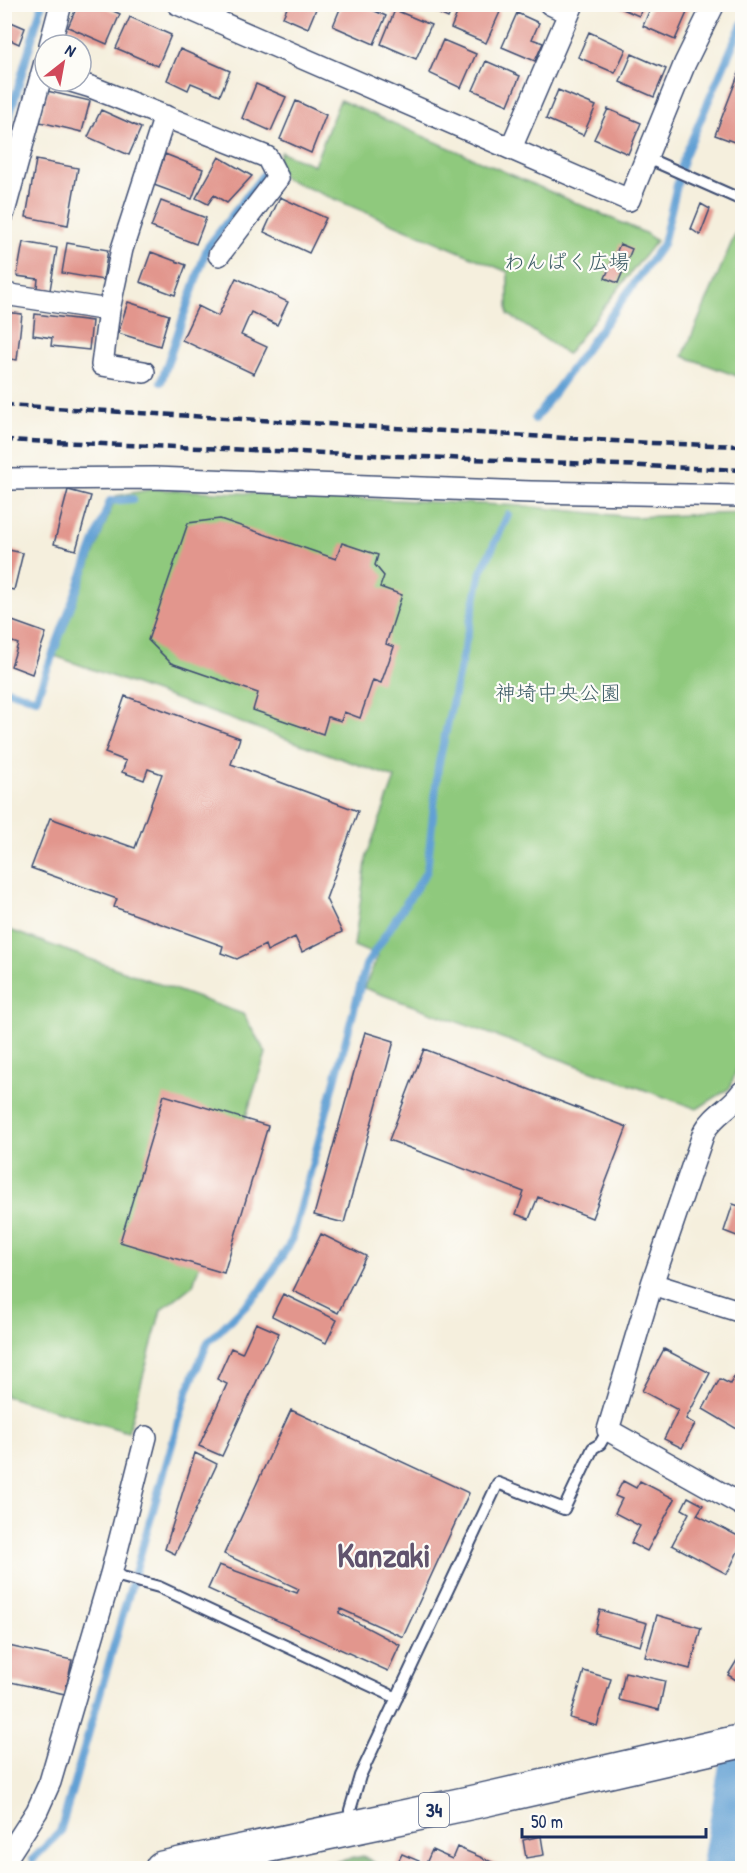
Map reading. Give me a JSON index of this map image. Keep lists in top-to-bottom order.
{
  "streets": {
    "highway": ["34"]
  },
  "districts": ["Kanzaki"],
  "parks": ["わんぱく広場", "神埼中央公園"],
  "scale_bar": "50 m",
  "north": "top right"
}
